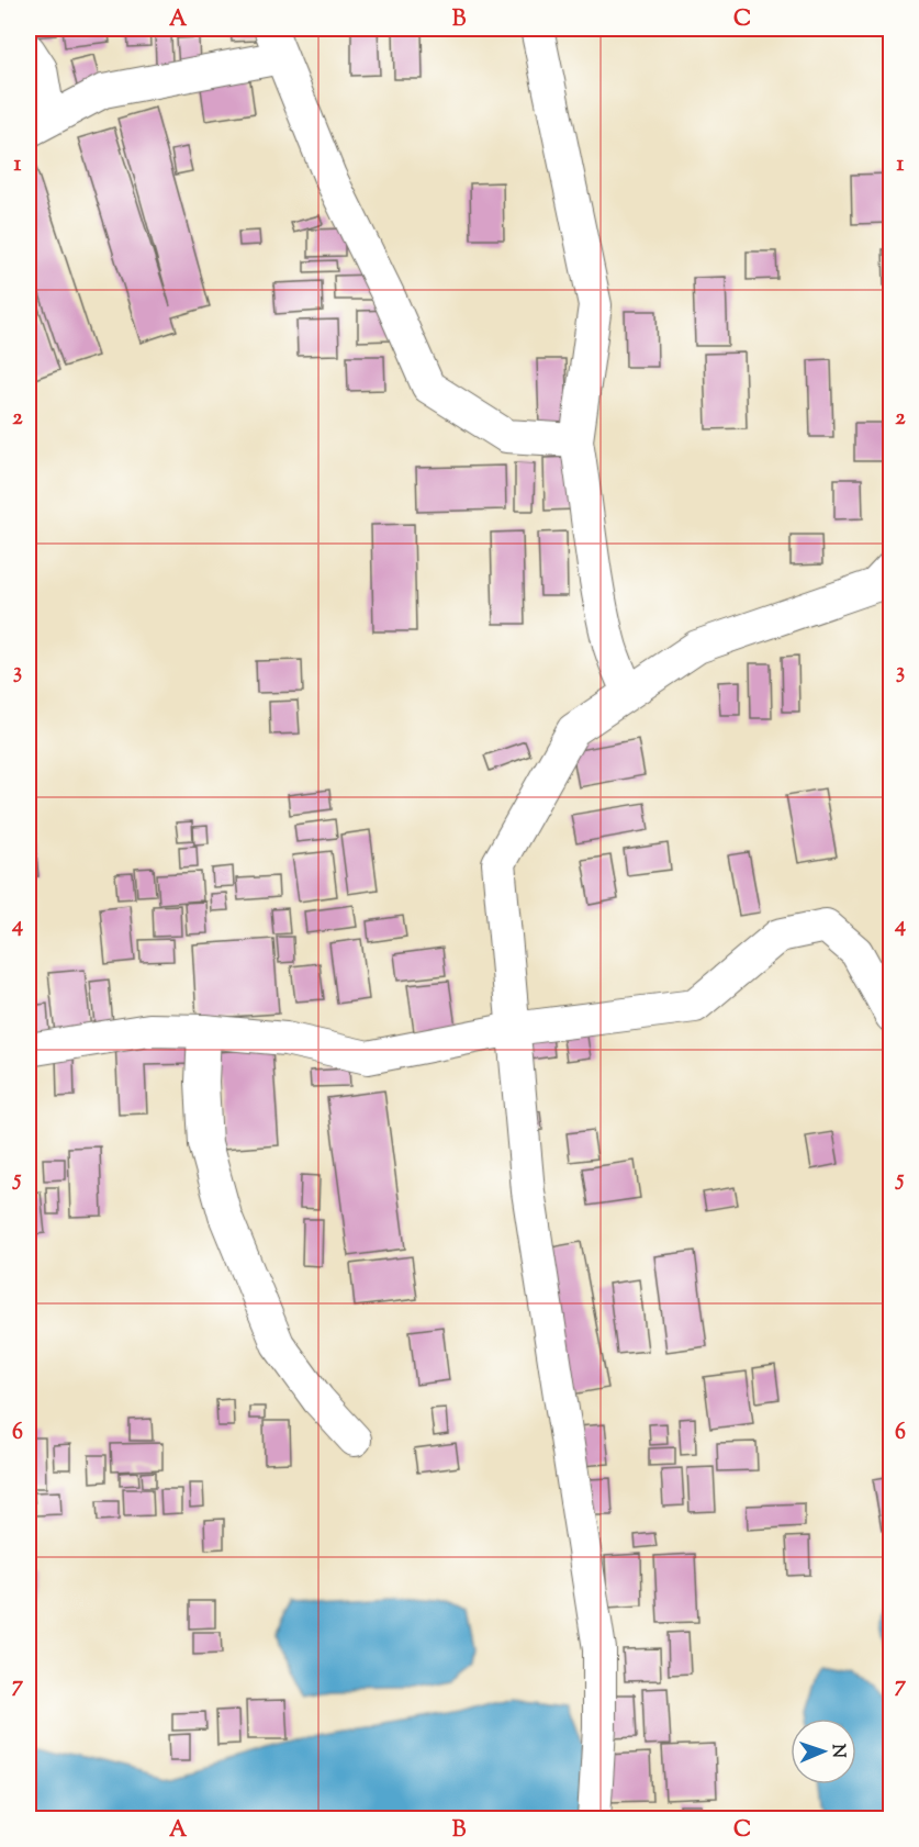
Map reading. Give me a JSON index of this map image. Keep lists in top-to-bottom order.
{
  "north": "right",
  "grid": {
    "columns": ["A", "B", "C"],
    "rows": [
      "1",
      "2",
      "3",
      "4",
      "5",
      "6",
      "7"
    ]
  }
}
